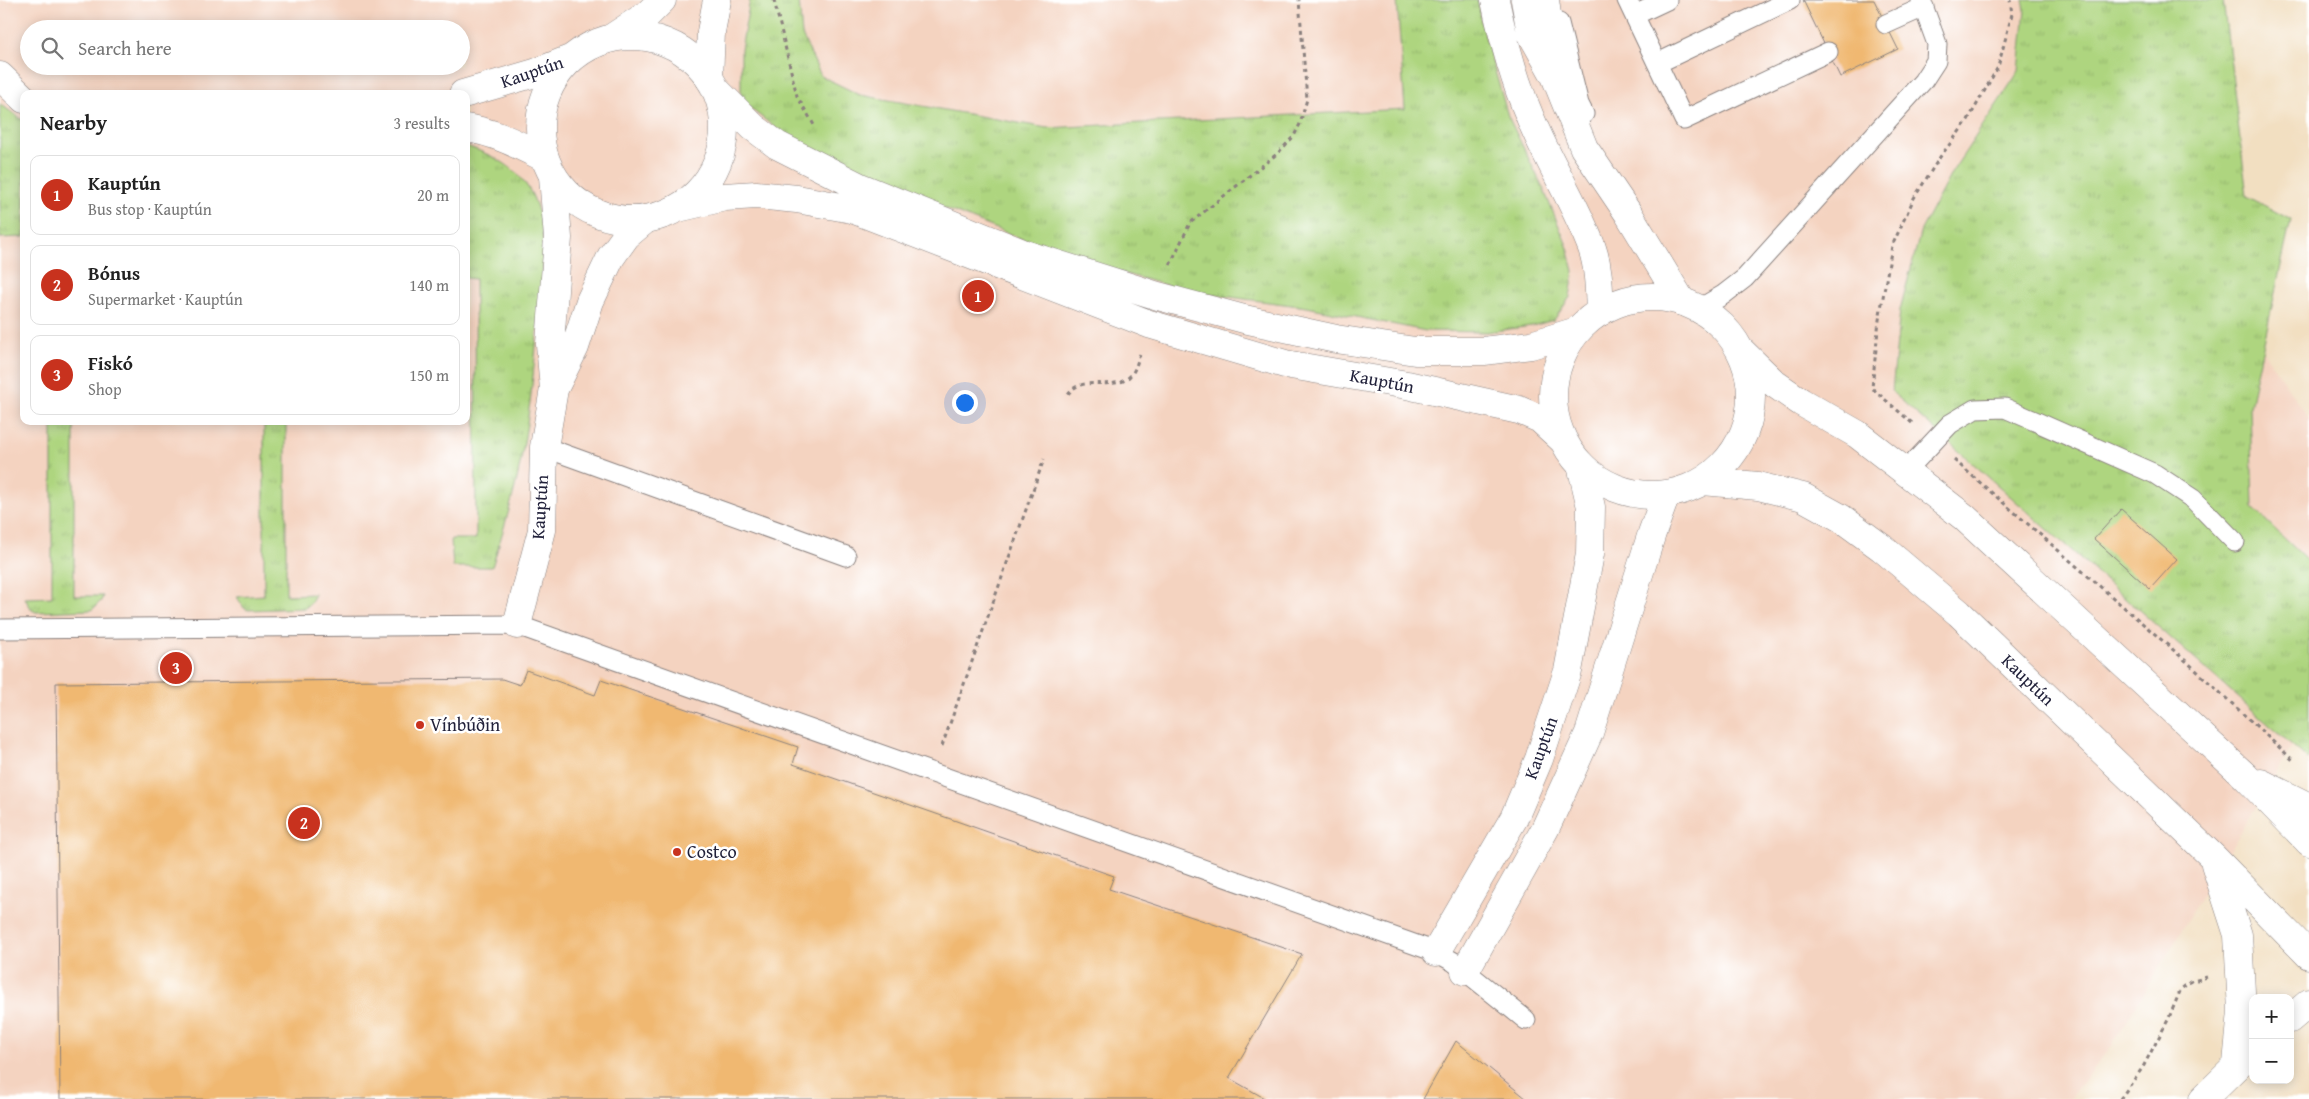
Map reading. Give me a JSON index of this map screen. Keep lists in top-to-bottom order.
{
  "streets": {
    "street": ["Kauptún"]
  },
  "places": ["Vínbúðin", "Costco"],
  "page": {
    "search": "Search here",
    "heading": ["Nearby", "3 results"],
    "list": [
      {
        "mark": "1",
        "name": "Kauptún",
        "note": "Bus stop · Kauptún",
        "value": "20 m"
      },
      {
        "mark": "2",
        "name": "Bónus",
        "note": "Supermarket · Kauptún",
        "value": "140 m"
      },
      {
        "mark": "3",
        "name": "Fiskó",
        "note": "Shop",
        "value": "150 m"
      }
    ],
    "pins": ["1", "3", "2"],
    "map_buttons": ["+", "−"]
  }
}
